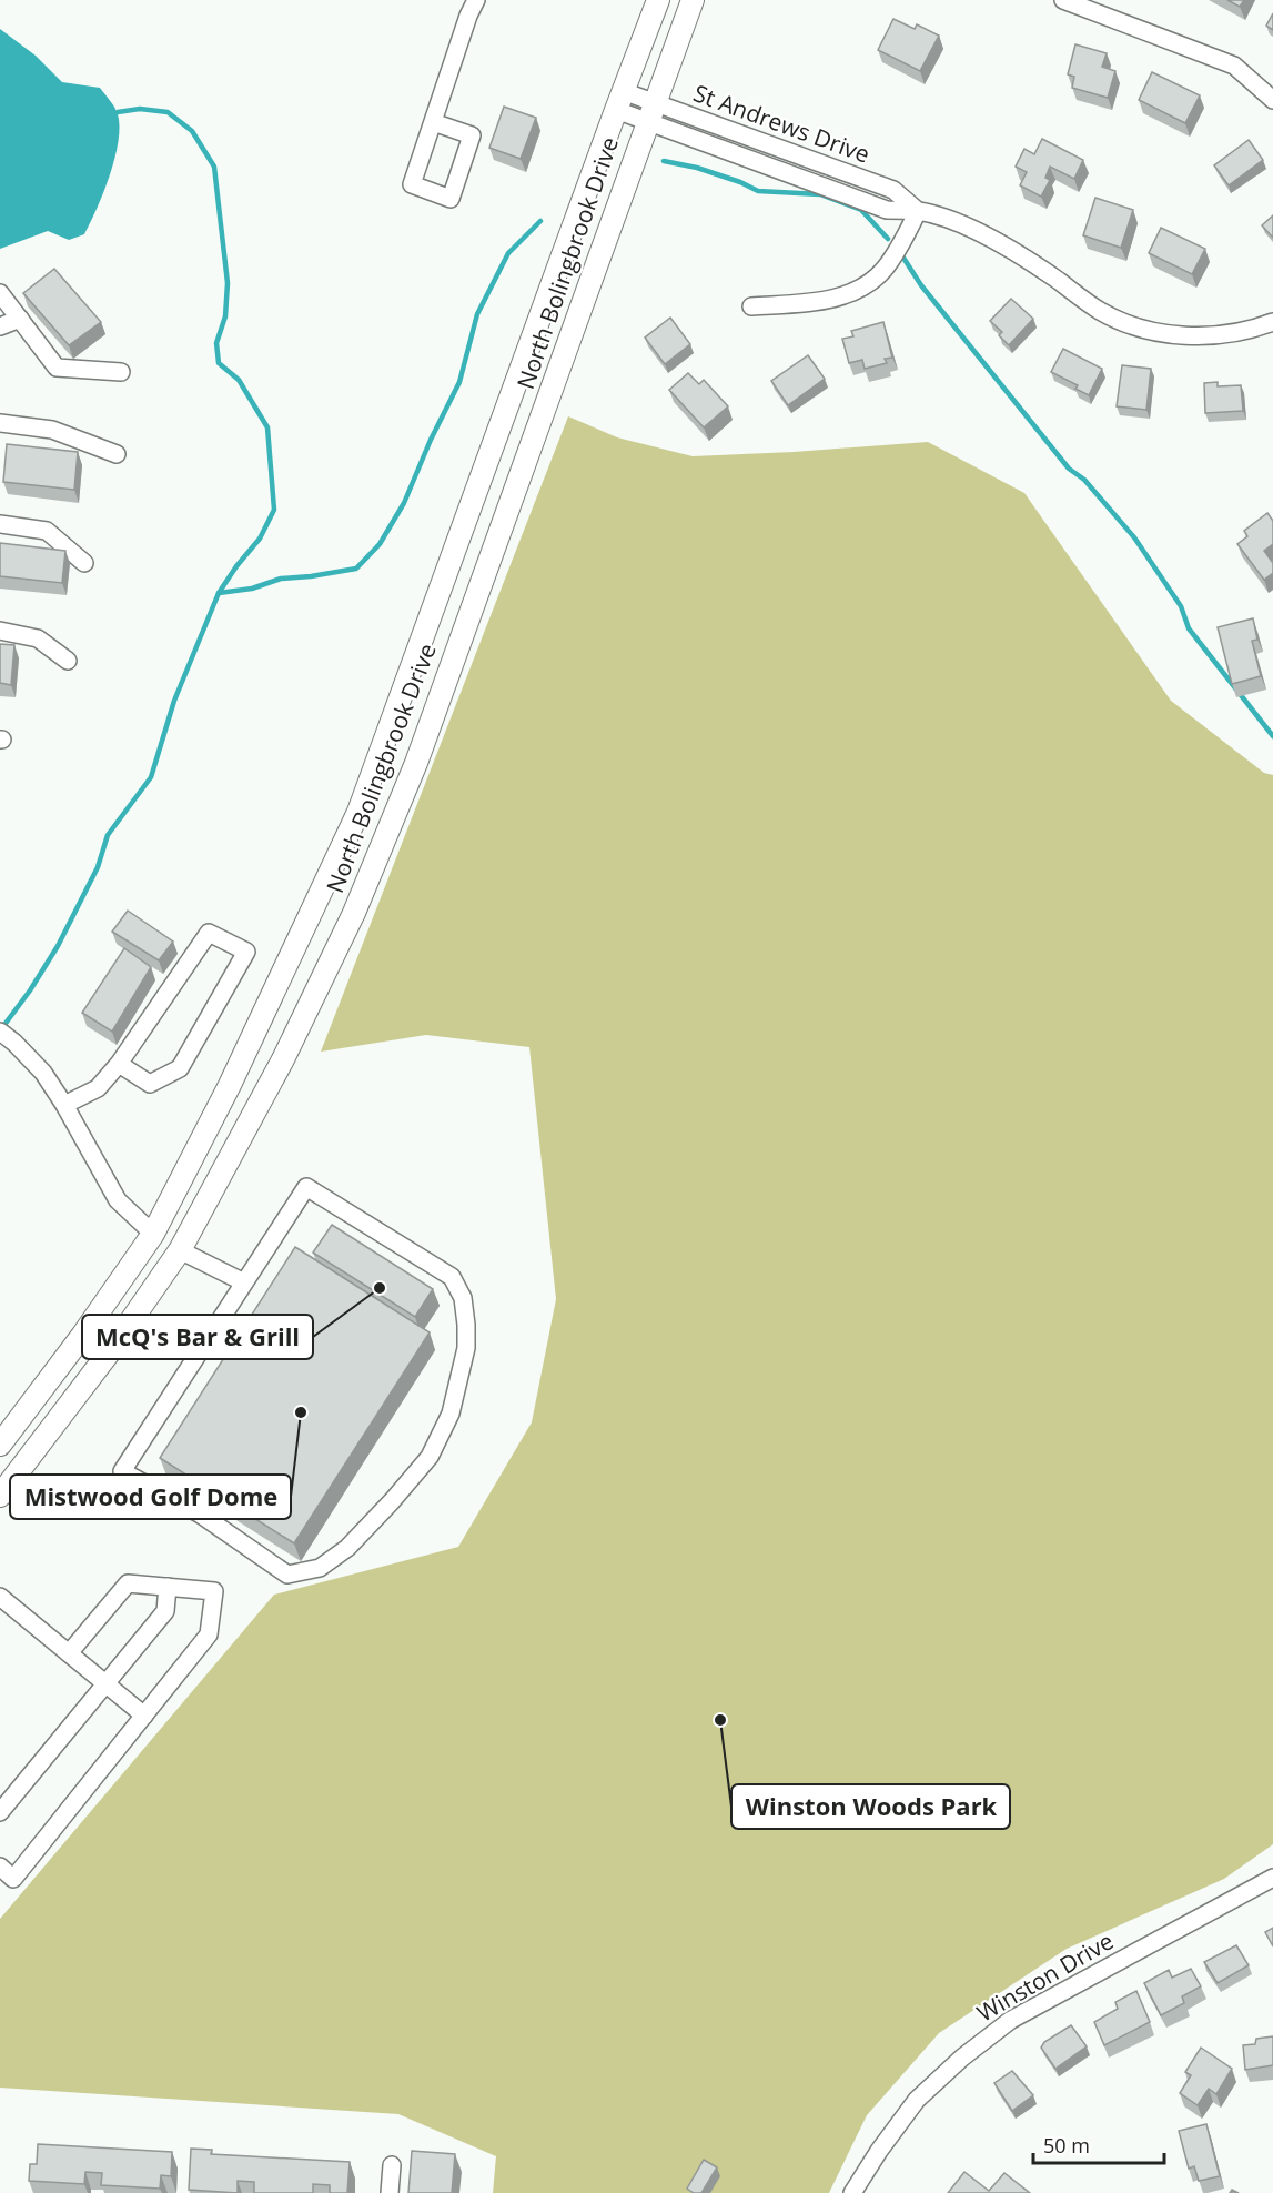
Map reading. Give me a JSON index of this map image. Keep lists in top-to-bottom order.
{
  "streets": {
    "main road": ["North Bolingbrook Drive"],
    "street": ["St Andrews Drive", "Winston Drive"]
  },
  "crossings": [
    ["St Andrews Drive", "North Bolingbrook Drive"]
  ],
  "places": ["McQ's Bar & Grill", "Mistwood Golf Dome", "Winston Woods Park"],
  "scale_bar": "50 m"
}
